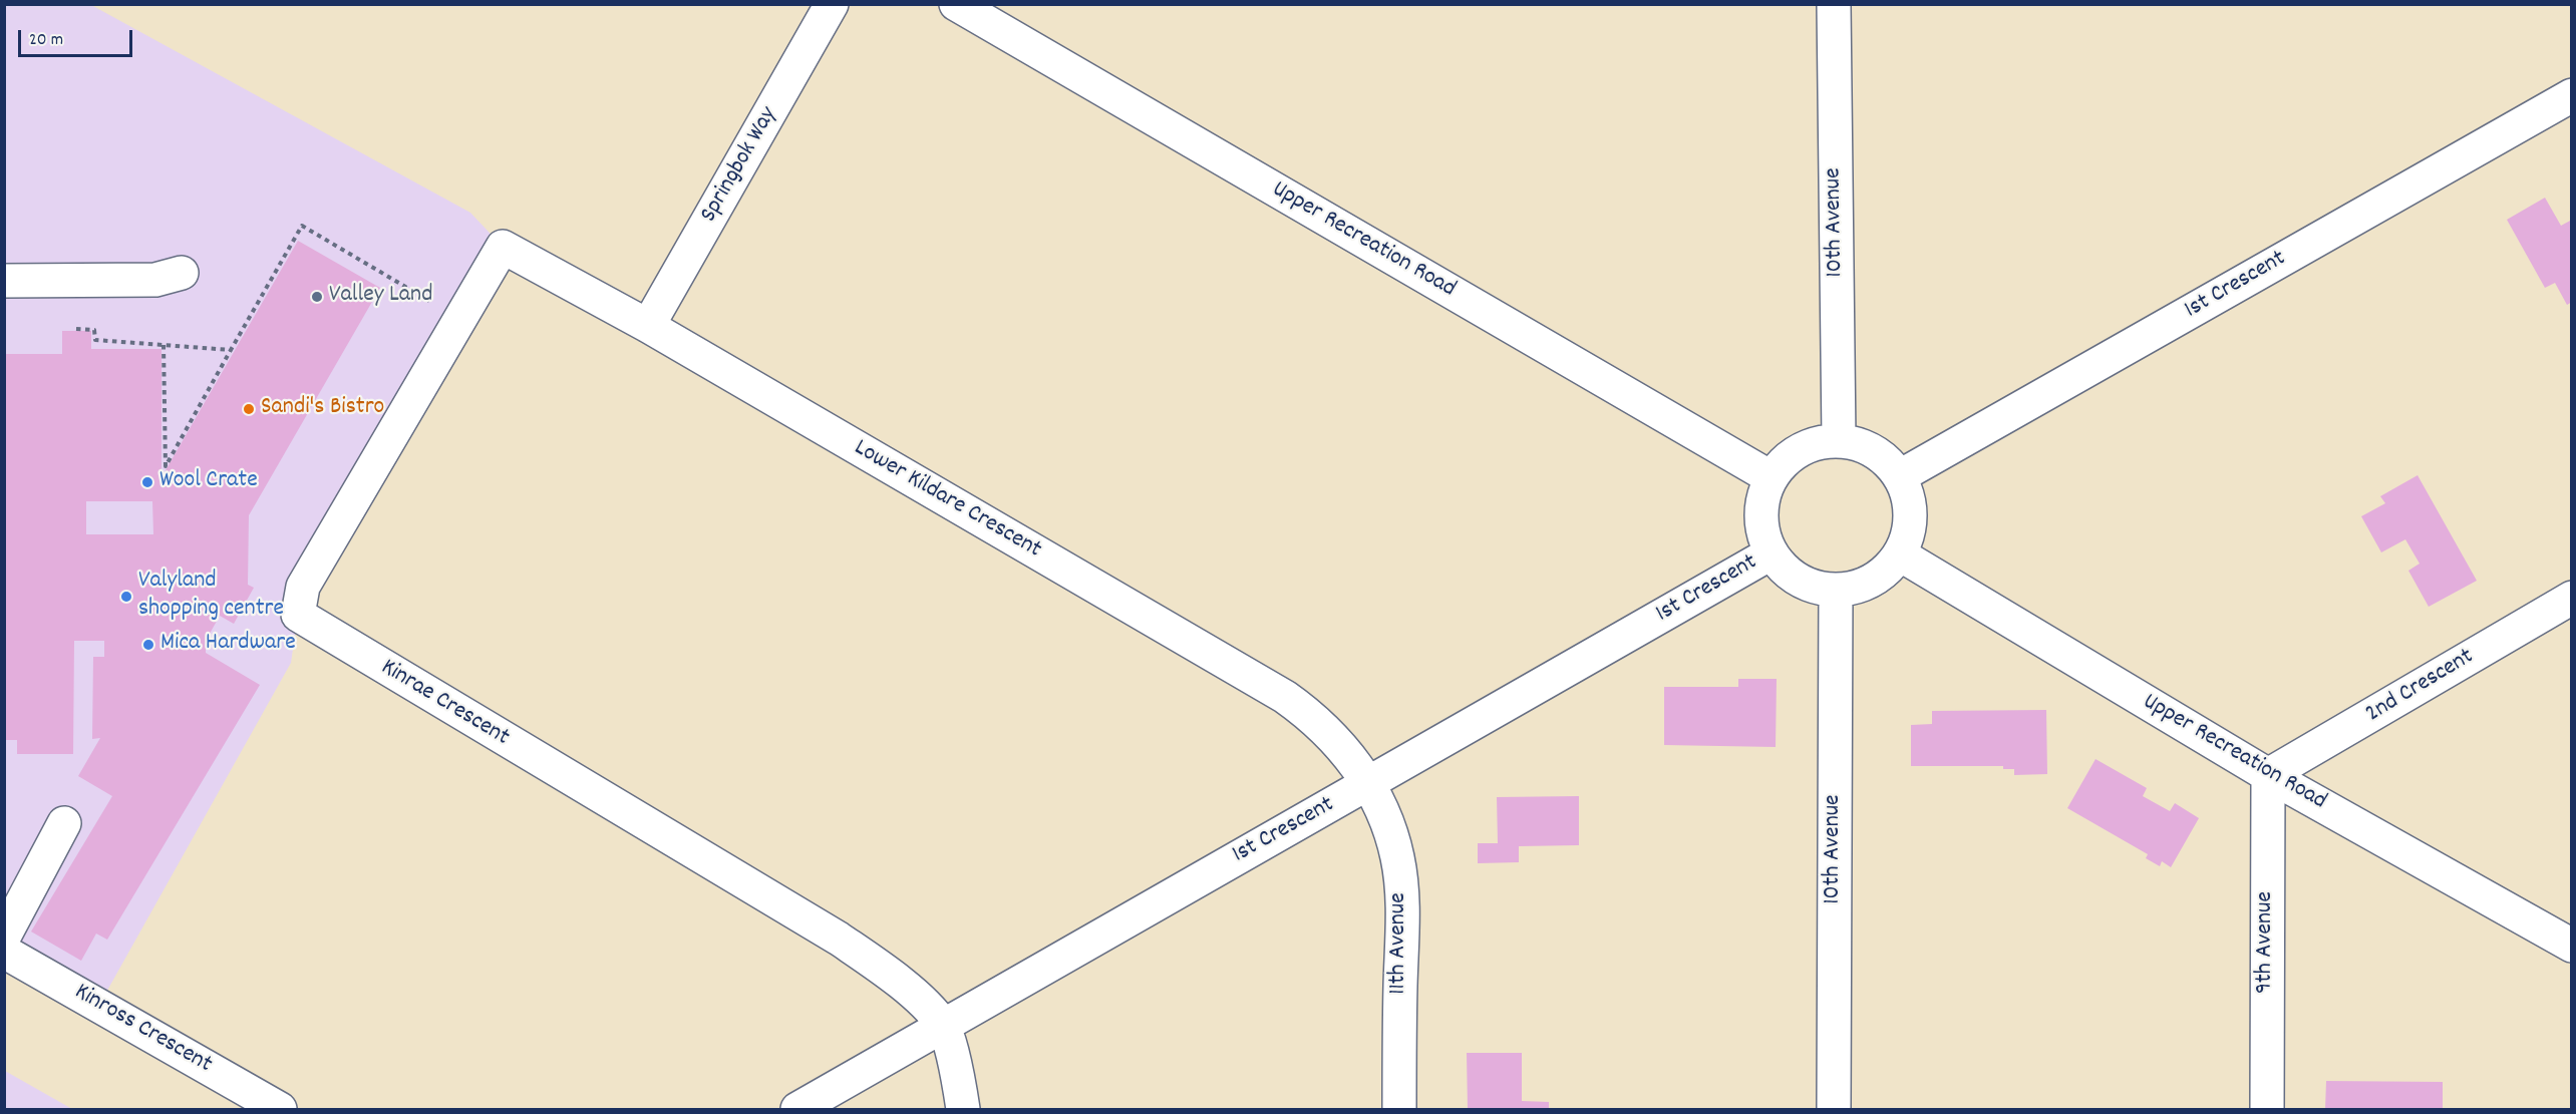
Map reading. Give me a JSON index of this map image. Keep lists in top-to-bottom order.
{
  "streets": {
    "street": [
      "Springbok Way",
      "10th Avenue",
      "Upper Recreation Road",
      "1st Crescent",
      "Lower Kildare Crescent",
      "2nd Crescent",
      "Kinrae Crescent",
      "9th Avenue",
      "11th Avenue",
      "Kinross Crescent"
    ]
  },
  "crossings": [
    ["Springbok Way", "Lower Kildare Crescent"],
    ["10th Avenue", "Upper Recreation Road"],
    ["10th Avenue", "1st Crescent"],
    ["Upper Recreation Road", "1st Crescent"],
    ["Upper Recreation Road", "2nd Crescent"],
    ["Upper Recreation Road", "9th Avenue"],
    ["1st Crescent", "Lower Kildare Crescent"],
    ["1st Crescent", "Kinrae Crescent"],
    ["1st Crescent", "11th Avenue"],
    ["Lower Kildare Crescent", "Kinrae Crescent"],
    ["Lower Kildare Crescent", "11th Avenue"],
    ["2nd Crescent", "9th Avenue"]
  ],
  "places": [
    "Valley Land",
    "Sandi's Bistro",
    "Wool Crate",
    "Valyland shopping centre",
    "Mica Hardware"
  ],
  "scale_bar": "20 m"
}
